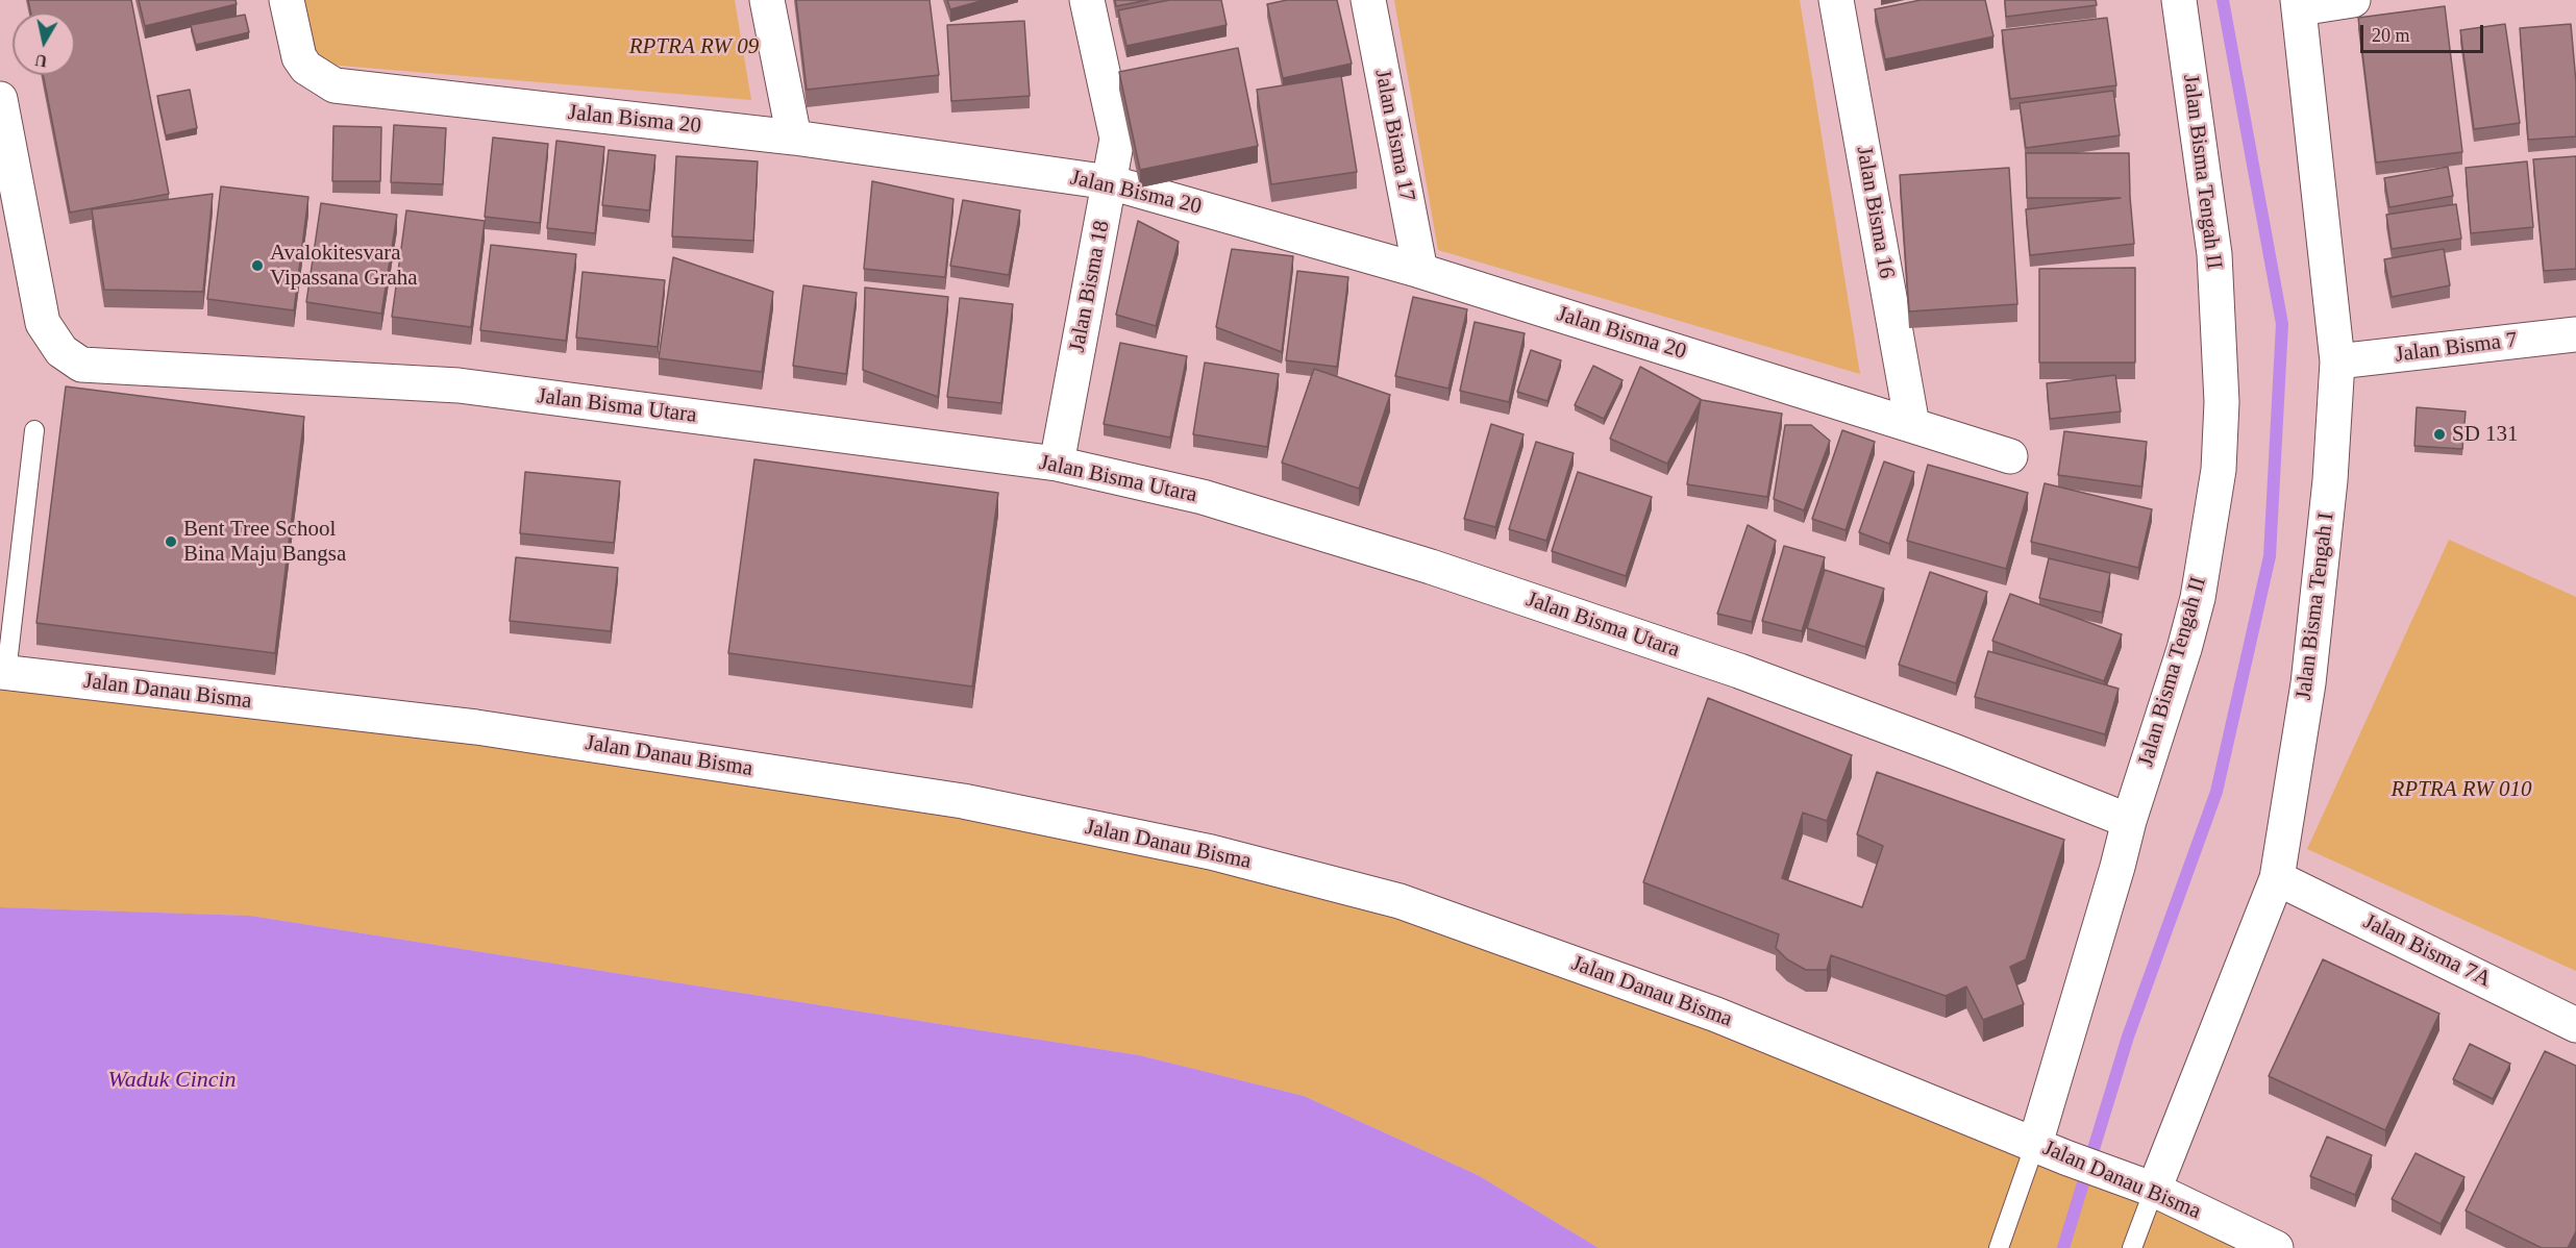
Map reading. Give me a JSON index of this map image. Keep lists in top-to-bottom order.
{
  "streets": {
    "street": [
      "Jalan Bisma 20",
      "Jalan Bisma 17",
      "Jalan Bisma Tengah II",
      "Jalan Bisma 16",
      "Jalan Bisma 18",
      "Jalan Bisma 7",
      "Jalan Bisma Utara",
      "Jalan Bisma Tengah I",
      "Jalan Danau Bisma",
      "Jalan Bisma 7A"
    ]
  },
  "crossings": [
    ["Jalan Bisma 20", "Jalan Bisma 17"],
    ["Jalan Bisma 20", "Jalan Bisma 16"],
    ["Jalan Bisma 20", "Jalan Bisma 18"],
    ["Jalan Bisma Tengah II", "Jalan Bisma Utara"],
    ["Jalan Bisma Tengah II", "Jalan Danau Bisma"],
    ["Jalan Bisma 18", "Jalan Bisma Utara"],
    ["Jalan Bisma 7", "Jalan Bisma Tengah I"],
    ["Jalan Bisma Tengah I", "Jalan Danau Bisma"],
    ["Jalan Bisma Tengah I", "Jalan Bisma 7A"]
  ],
  "water": ["Waduk Cincin"],
  "parks": ["RPTRA RW 09", "RPTRA RW 010"],
  "places": ["Avalokitesvara Vipassana Graha", "SD 131", "Bent Tree School Bina Maju Bangsa"],
  "scale_bar": "20 m",
  "north": "bottom"
}
